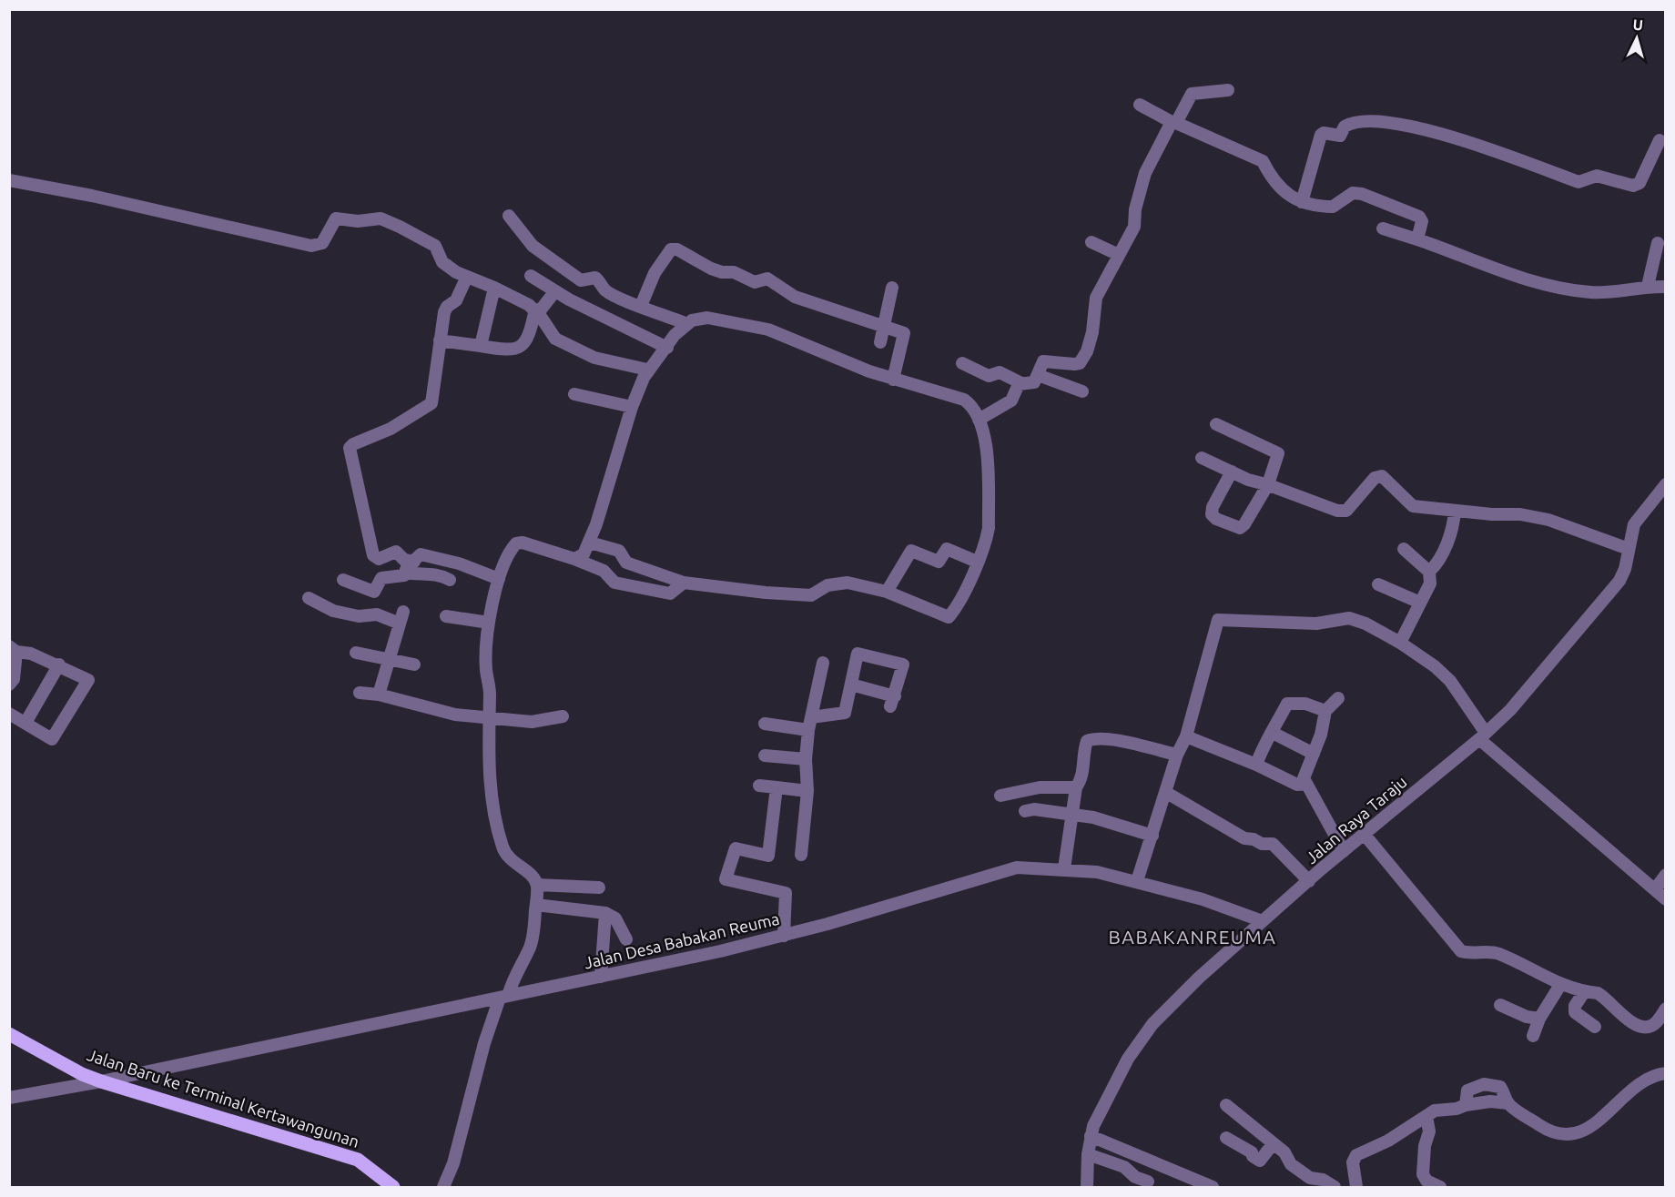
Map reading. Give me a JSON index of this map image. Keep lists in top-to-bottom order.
{
  "streets": {
    "main road": ["Jalan Baru ke Terminal Kertawangunan"],
    "street": ["Jalan Raya Taraju", "Jalan Desa Babakan Reuma"]
  },
  "crossings": [
    ["Jalan Raya Taraju", "Jalan Desa Babakan Reuma"],
    ["Jalan Desa Babakan Reuma", "Jalan Baru ke Terminal Kertawangunan"]
  ],
  "districts": ["BABAKANREUMA"],
  "north": "top"
}
